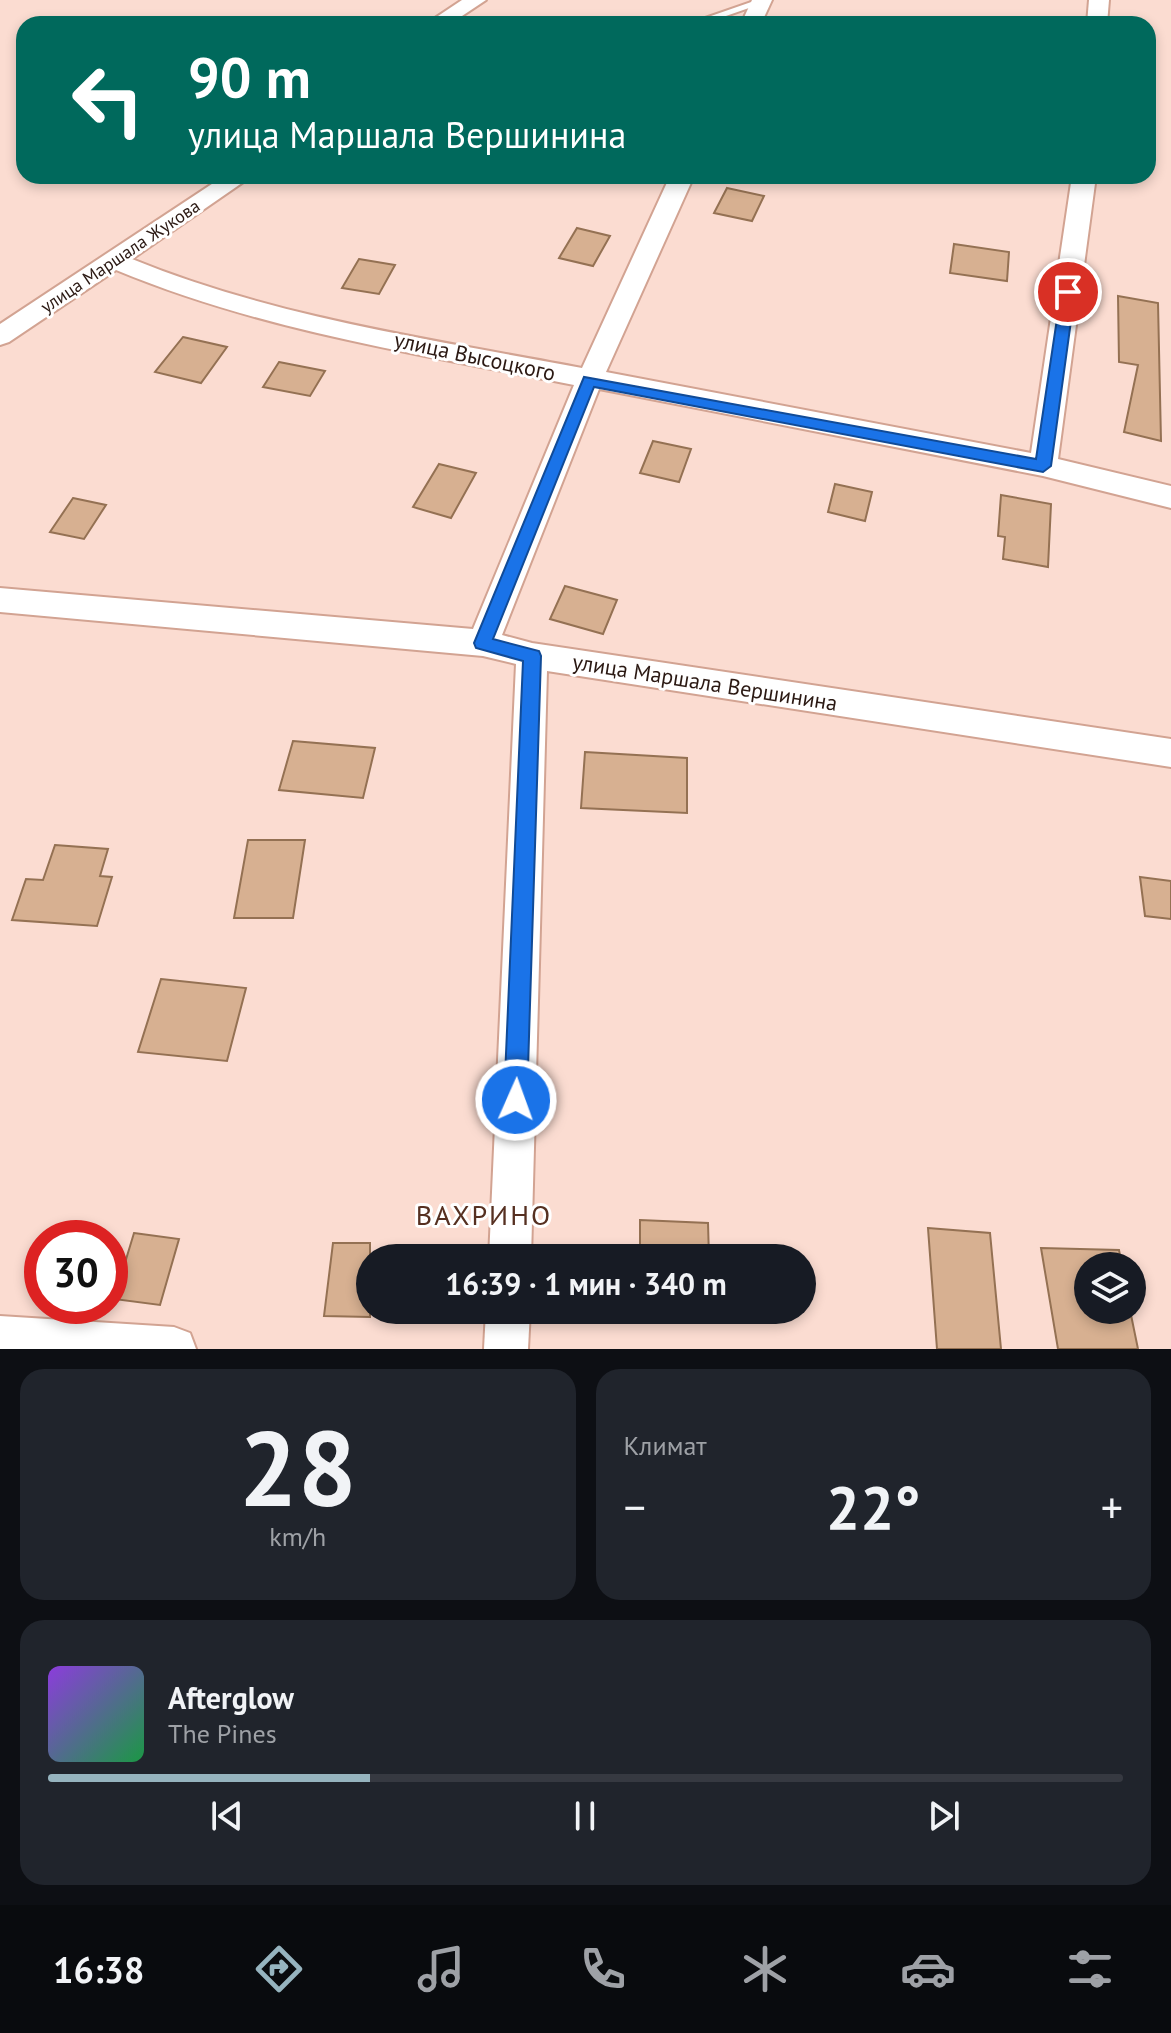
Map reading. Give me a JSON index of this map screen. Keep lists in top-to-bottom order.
{
  "streets": {
    "street": ["улица Маршала Жукова", "улица Высоцкого", "улица Маршала Вершинина"]
  },
  "crossings": [
    ["улица Маршала Жукова", "улица Высоцкого"]
  ],
  "districts": ["ВАХРИНО"],
  "page": {
    "turn": ["90 m", "улица Маршала Вершинина"],
    "limit": "30",
    "trip": "16:39 · 1 мин · 340 m",
    "tile": [
      ["28", "km/h"],
      "Климат"
    ],
    "heat": ["−", "22°", "+"],
    "song": ["Afterglow", "The Pines"],
    "tabs": "16:38"
  }
}
